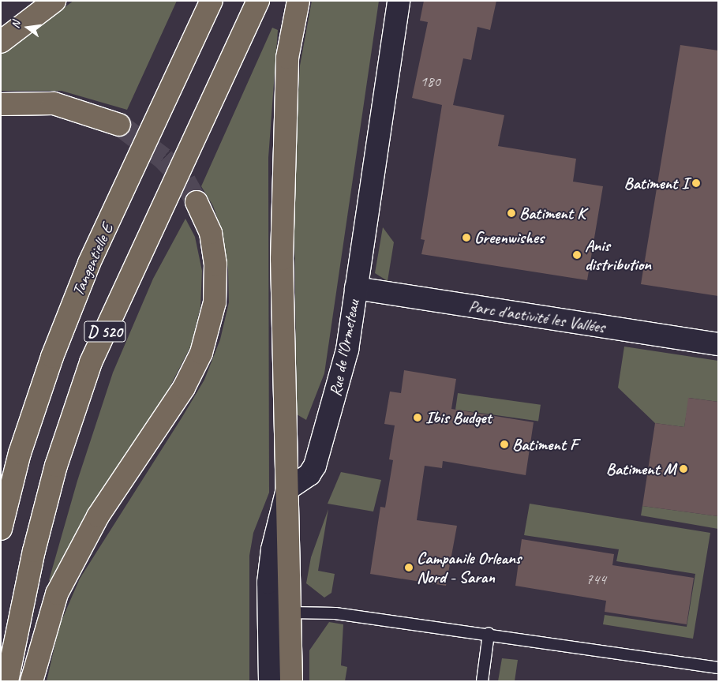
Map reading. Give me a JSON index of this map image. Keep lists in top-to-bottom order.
{
  "streets": {
    "main road": ["Tangentielle E", "D 520"],
    "street": ["Parc d'activité les Vallées", "Rue de l'Ormeteau"]
  },
  "crossings": [
    ["Parc d'activité les Vallées", "Rue de l'Ormeteau"]
  ],
  "places": [
    "Batiment I",
    "Batiment K",
    "Greenwishes",
    "Anis distribution",
    "Ibis Budget",
    "Batiment F",
    "Batiment M",
    "Campanile Orleans Nord - Saran"
  ],
  "house_numbers": ["180", "744"],
  "north": "left"
}
